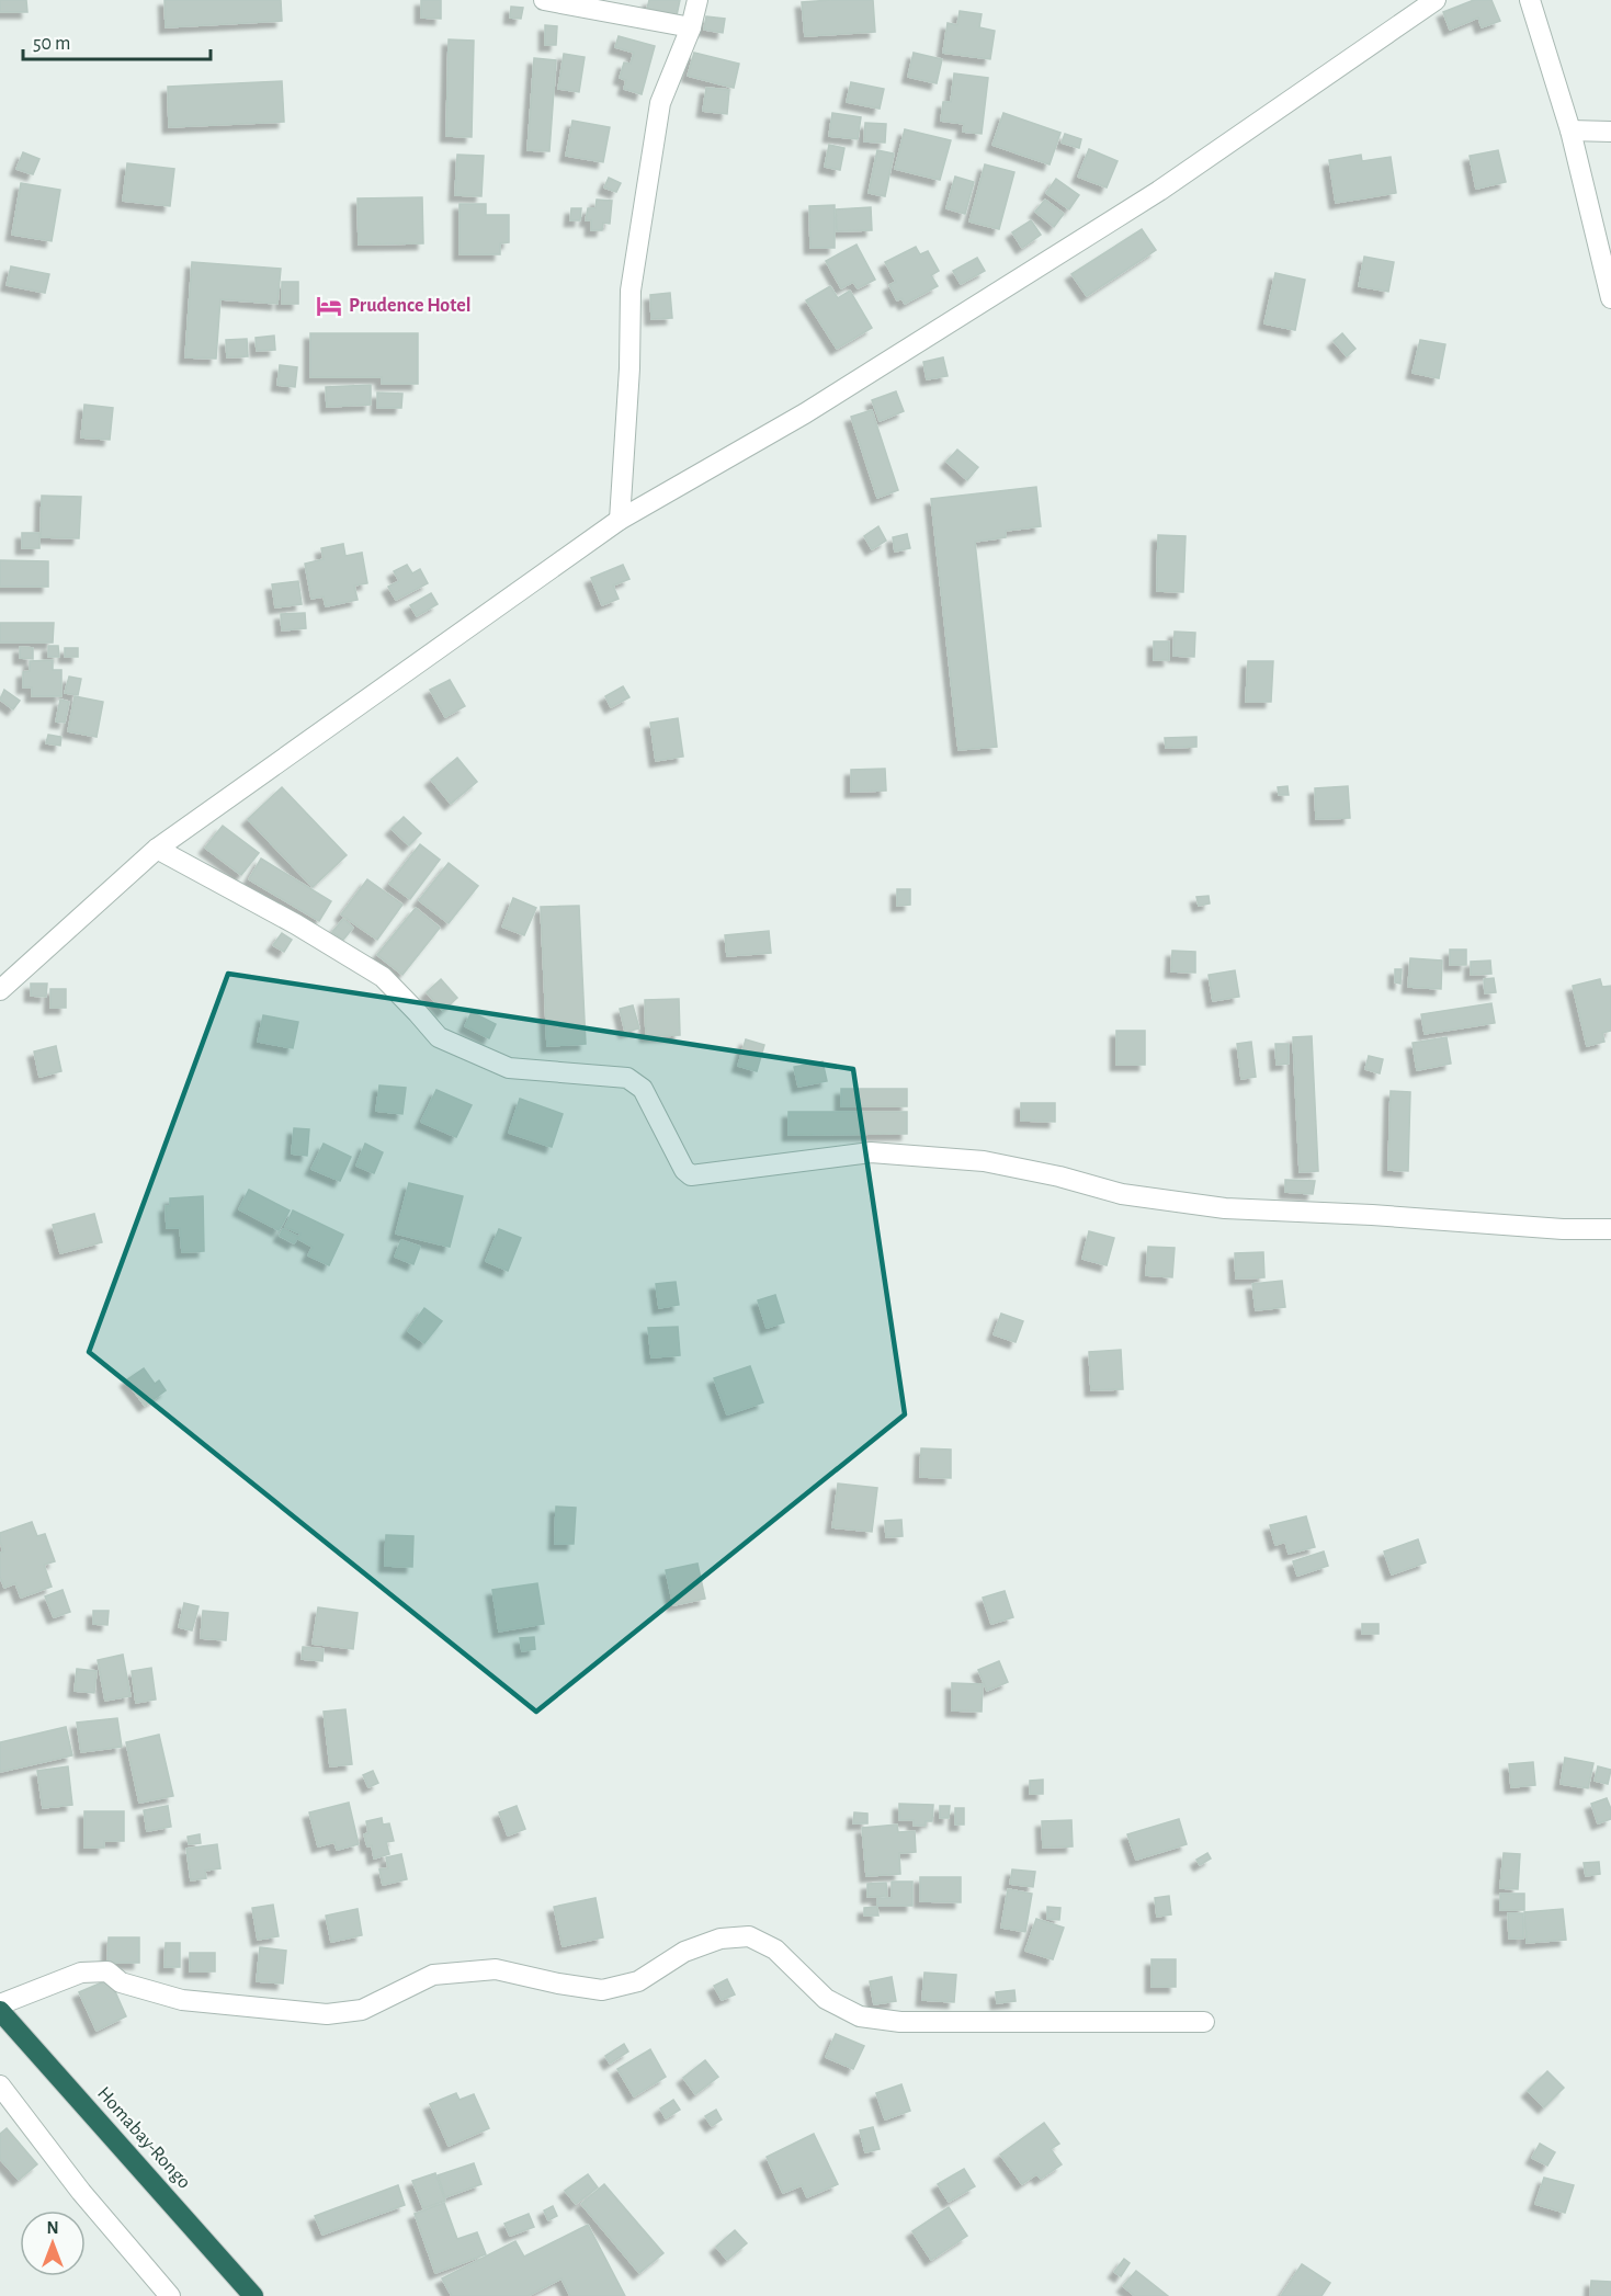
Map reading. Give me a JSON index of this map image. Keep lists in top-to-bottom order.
{
  "streets": {
    "highway": ["Homabay-Rongo"]
  },
  "places": {
    "hotel": ["Prudence Hotel"]
  },
  "scale_bar": "50 m",
  "north": "top"
}
